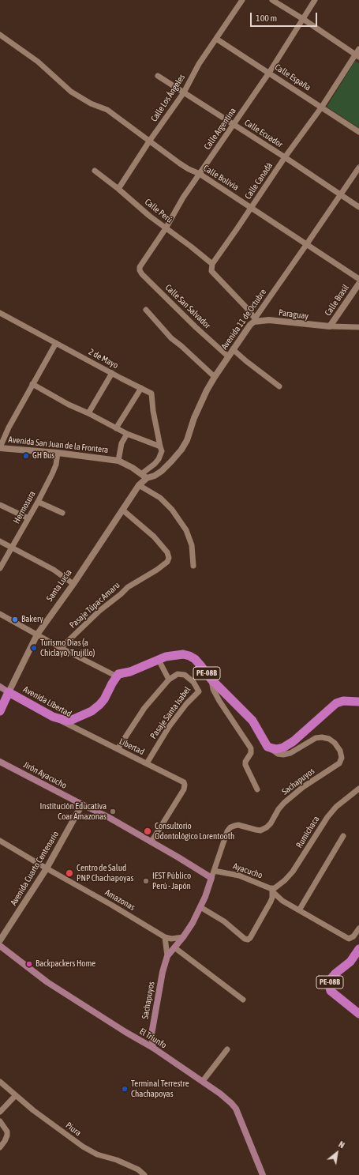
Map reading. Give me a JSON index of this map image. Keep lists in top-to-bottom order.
{
  "streets": {
    "highway": ["Santa Lucía", "PE-08B", "Avenida Libertad"],
    "main road": ["Jirón Ayacucho", "Sachapuyos", "El Triunfo"],
    "street": [
      "Calle España",
      "Calle Los Ángeles",
      "Calle Argentina",
      "Calle Ecuador",
      "Calle Bolivia",
      "Calle Canadá",
      "Calle Perú",
      "Calle Brasil",
      "Calle San Salvador",
      "Paraguay",
      "Avenida 11 de Octubre",
      "2 de Mayo",
      "Avenida San Juan de la Frontera",
      "Hermosura",
      "Pasaje Túpac Amaru",
      "Pasaje Santa Isabel",
      "Libertad",
      "Rumichaca",
      "Avenida Cuarto Centenario",
      "Ayacucho",
      "Amazonas",
      "Piura"
    ]
  },
  "crossings": [
    ["Calle España", "Calle Los Ángeles"],
    ["Calle España", "Calle Argentina"],
    ["Calle España", "Calle Canadá"],
    ["Calle Los Ángeles", "Calle Ecuador"],
    ["Calle Los Ángeles", "Calle Bolivia"],
    ["Calle Los Ángeles", "Calle Perú"],
    ["Calle Argentina", "Calle Ecuador"],
    ["Calle Argentina", "Calle Bolivia"],
    ["Calle Argentina", "Calle Perú"],
    ["Calle Argentina", "Calle San Salvador"],
    ["Calle Ecuador", "Calle Canadá"],
    ["Calle Ecuador", "Avenida 11 de Octubre"],
    ["Calle Bolivia", "Calle Canadá"],
    ["Calle Bolivia", "Avenida 11 de Octubre"],
    ["Calle Canadá", "Calle Perú"],
    ["Calle Brasil", "Paraguay"],
    ["Calle San Salvador", "Avenida 11 de Octubre"],
    ["Paraguay", "Avenida 11 de Octubre"],
    ["Avenida 11 de Octubre", "Avenida San Juan de la Frontera"],
    ["Avenida 11 de Octubre", "Santa Lucía"],
    ["Avenida San Juan de la Frontera", "Hermosura"],
    ["Avenida San Juan de la Frontera", "Santa Lucía"],
    ["Santa Lucía", "Pasaje Túpac Amaru"],
    ["Santa Lucía", "Avenida Libertad"],
    ["PE-08B", "Sachapuyos"],
    ["Avenida Libertad", "Libertad"],
    ["Pasaje Santa Isabel", "Libertad"],
    ["Jirón Ayacucho", "Avenida Cuarto Centenario"],
    ["Sachapuyos", "Ayacucho"],
    ["Sachapuyos", "Amazonas"],
    ["Sachapuyos", "El Triunfo"],
    ["Rumichaca", "Ayacucho"],
    ["Avenida Cuarto Centenario", "Amazonas"]
  ],
  "places": [
    "GH Bus",
    "Bakery",
    "Turismo Dias (a Chiclayo, Trujillo)",
    "Institución Educativa Coar Amazonas",
    "Consultorio Odontológico Lorentooth",
    "Centro de Salud PNP Chachapoyas",
    "IEST Público Perú - Japón",
    "Backpackers Home",
    "Terminal Terrestre Chachapoyas"
  ],
  "scale_bar": "100 m",
  "north": "top right"
}
